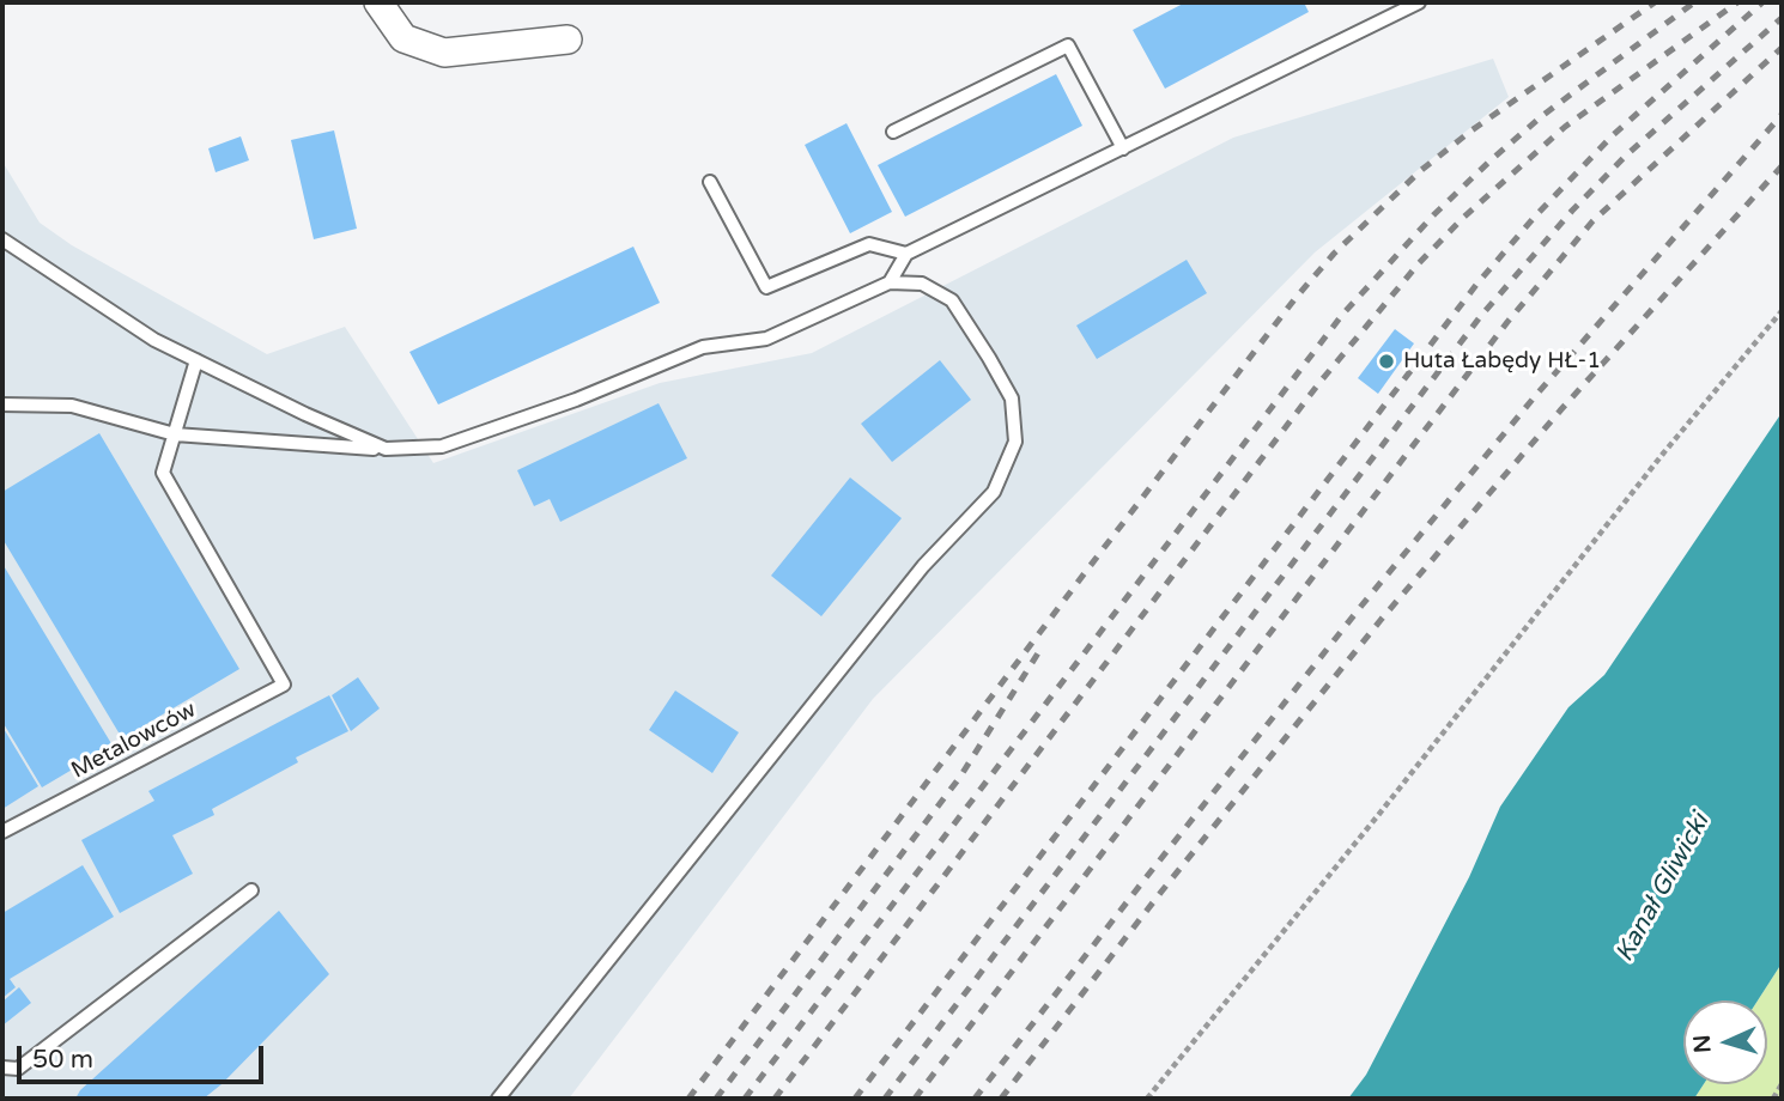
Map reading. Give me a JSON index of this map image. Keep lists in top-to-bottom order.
{
  "streets": {
    "lane": ["Metalowców"]
  },
  "water": ["Kanał Gliwicki"],
  "places": ["Huta Łabędy HŁ-1"],
  "scale_bar": "50 m",
  "north": "left"
}
